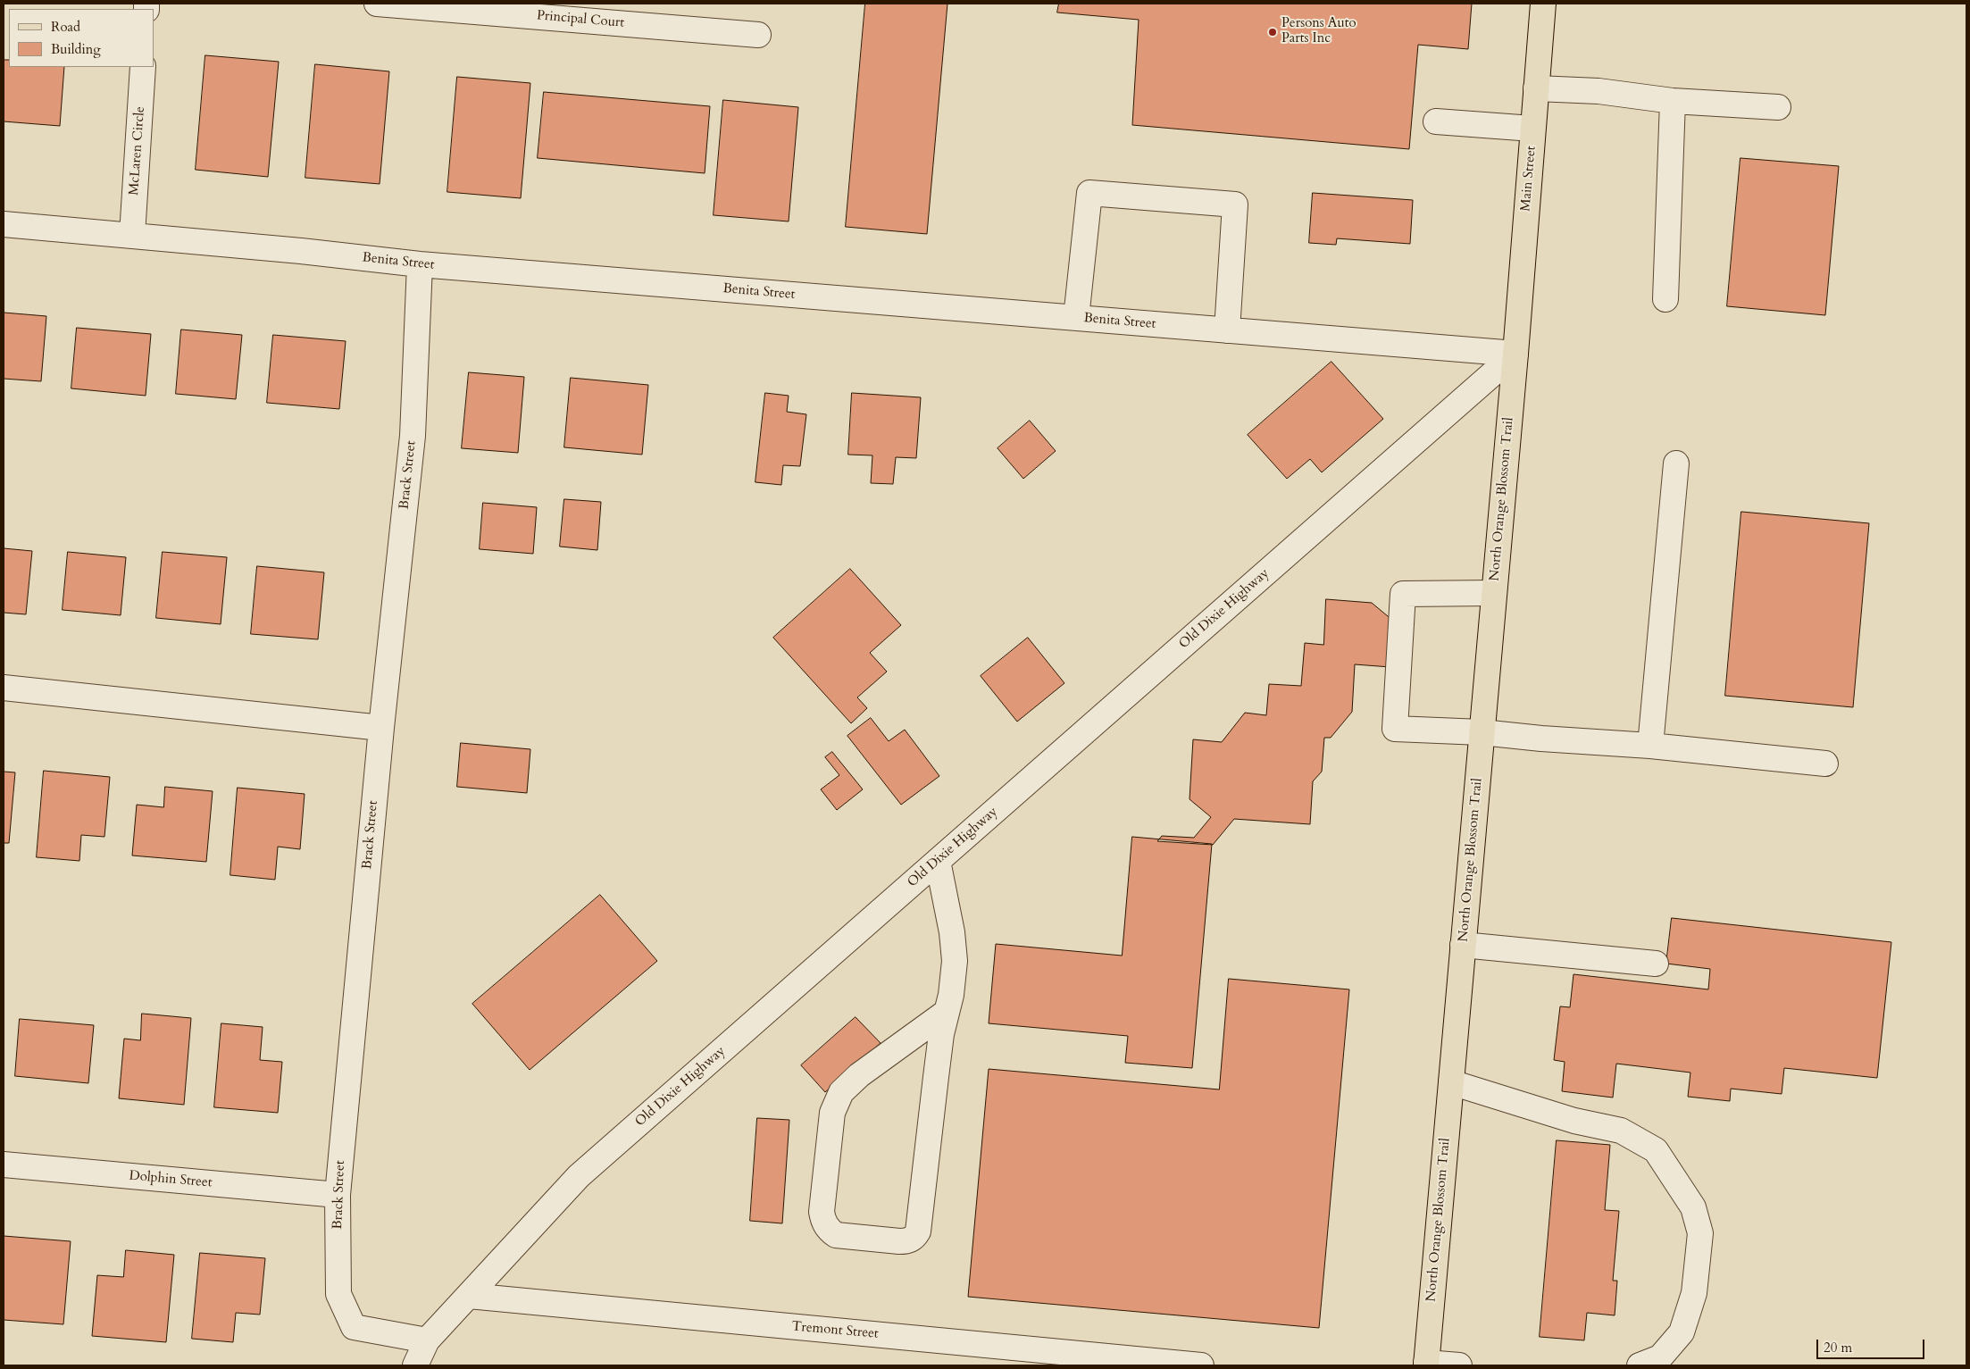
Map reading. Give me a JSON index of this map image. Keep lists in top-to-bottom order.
{
  "streets": {
    "main road": ["Main Street", "North Orange Blossom Trail"],
    "street": [
      "Principal Court",
      "McLaren Circle",
      "Benita Street",
      "Brack Street",
      "Old Dixie Highway",
      "Dolphin Street",
      "Tremont Street"
    ]
  },
  "crossings": [
    ["McLaren Circle", "Benita Street"],
    ["Main Street", "Benita Street"],
    ["Main Street", "North Orange Blossom Trail"],
    ["Main Street", "Old Dixie Highway"],
    ["Benita Street", "Brack Street"],
    ["Benita Street", "North Orange Blossom Trail"],
    ["Benita Street", "Old Dixie Highway"],
    ["Brack Street", "Old Dixie Highway"],
    ["Brack Street", "Dolphin Street"],
    ["North Orange Blossom Trail", "Old Dixie Highway"],
    ["Old Dixie Highway", "Tremont Street"]
  ],
  "places": ["Persons Auto Parts Inc"],
  "legend": ["Road", "Building"],
  "scale_bar": "20 m"
}
